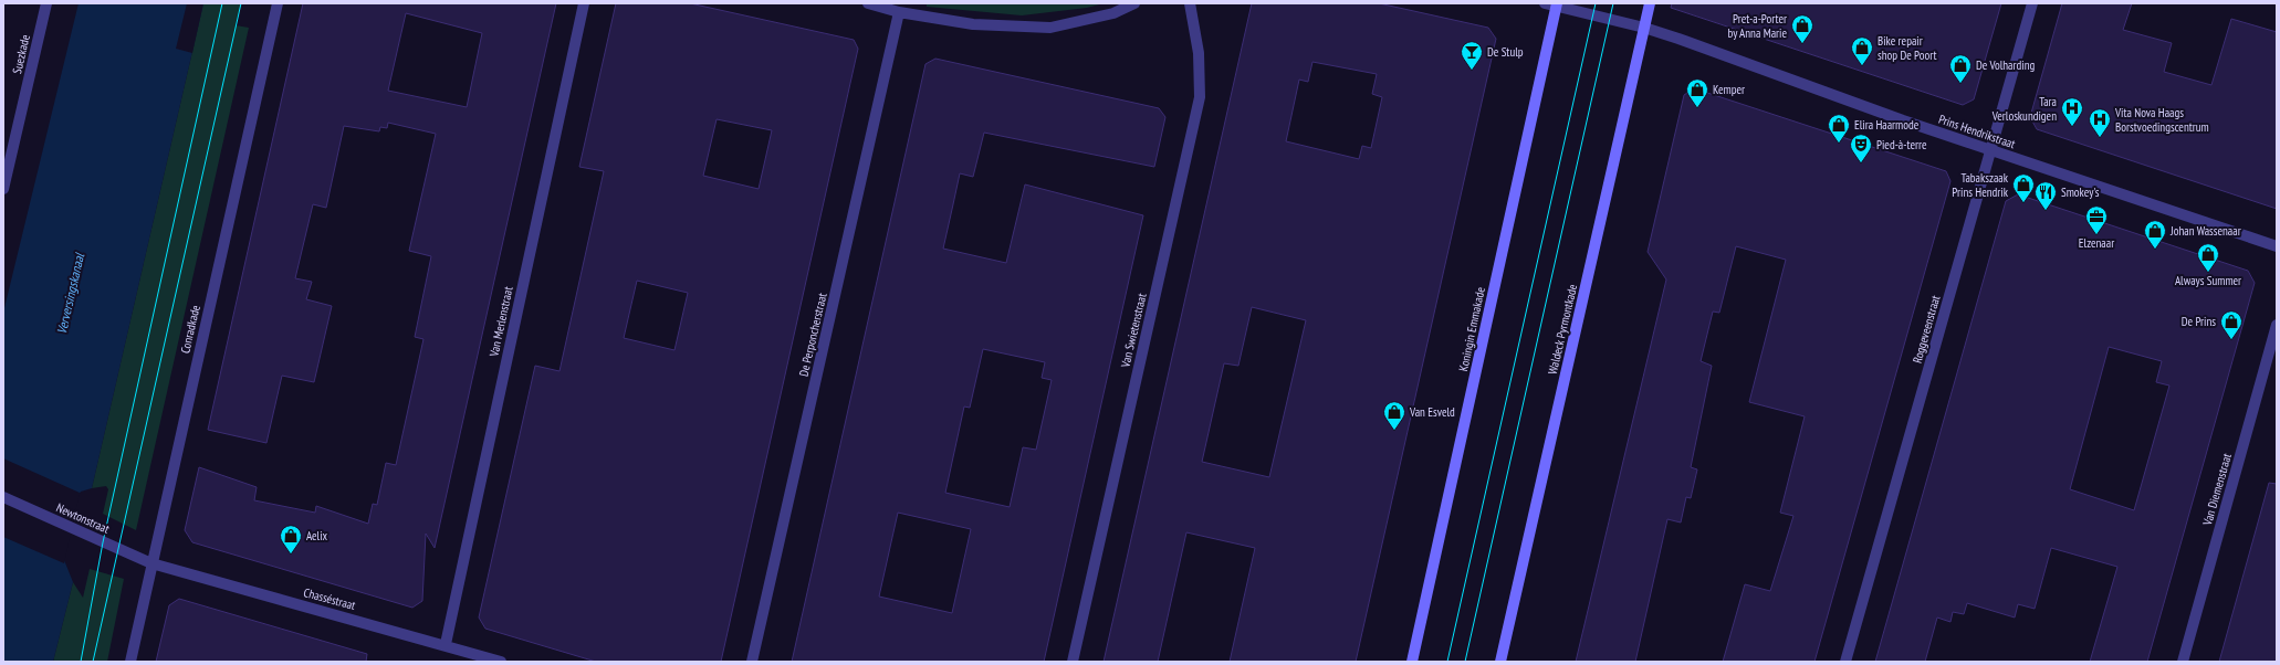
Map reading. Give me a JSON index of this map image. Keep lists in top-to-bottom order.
{
  "streets": {
    "main road": ["Koningin Emmakade", "Waldeck Pyrmontkade"],
    "street": [
      "Suezkade",
      "Prins Hendrikstraat",
      "Van Merlenstraat",
      "Conradkade",
      "Roggeveenstraat",
      "Van Swietenstraat",
      "De Perponcherstraat",
      "Van Diemenstraat",
      "Newtonstraat",
      "Chasséstraat"
    ]
  },
  "crossings": [
    ["Prins Hendrikstraat", "Koningin Emmakade"],
    ["Prins Hendrikstraat", "Waldeck Pyrmontkade"],
    ["Prins Hendrikstraat", "Roggeveenstraat"],
    ["Van Merlenstraat", "Chasséstraat"],
    ["Conradkade", "Newtonstraat"],
    ["Conradkade", "Chasséstraat"],
    ["Newtonstraat", "Chasséstraat"]
  ],
  "water": ["Verversingskanaal"],
  "places": {
    "shop": [
      "Pret-a-Porter by Anna Marie",
      "Bike repair shop De Poort",
      "De Volharding",
      "Kemper",
      "Elira Haarmode",
      "Tabakszaak Prins Hendrik",
      "Johan Wassenaar",
      "Always Summer",
      "De Prins",
      "Van Esveld",
      "Aelix"
    ],
    "bar": ["De Stulp"],
    "hospital": ["Tara Verloskundigen", "Vita Nova Haags Borstvoedingscentrum"],
    "theatre": ["Pied-à-terre"],
    "restaurant": ["Smokey's"],
    "office": ["Elzenaar"]
  }
}
